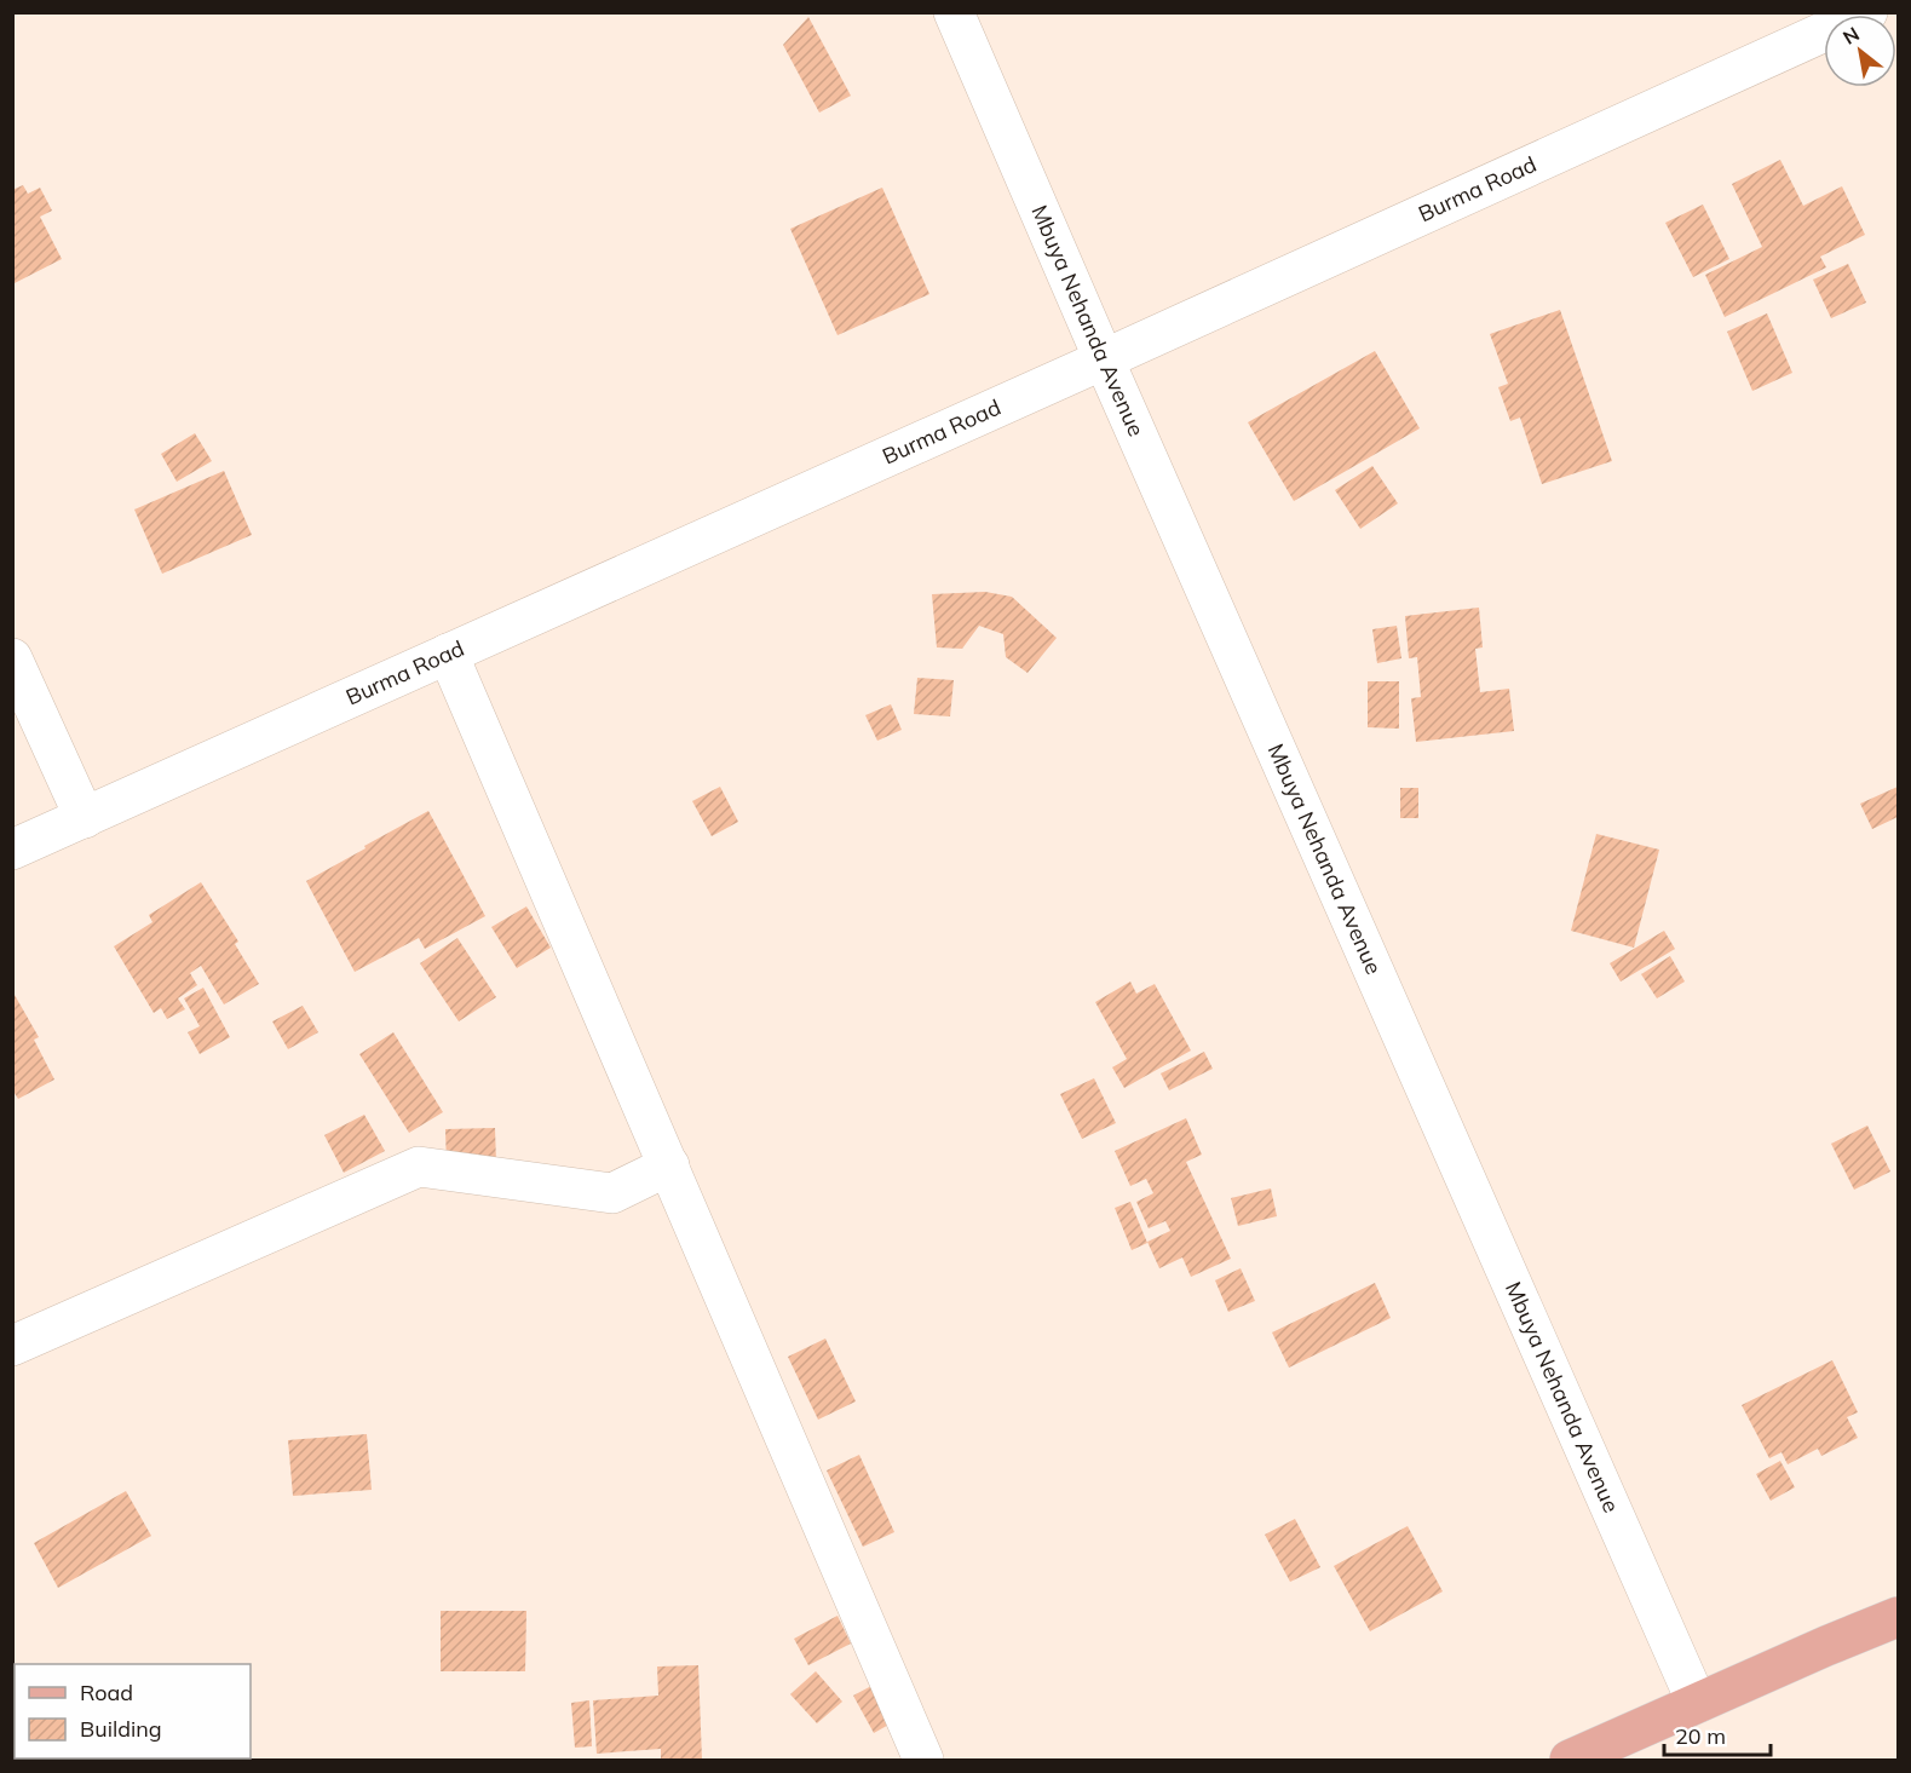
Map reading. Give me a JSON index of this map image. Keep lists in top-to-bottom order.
{
  "streets": {
    "street": ["Burma Road", "Mbuya Nehanda Avenue"]
  },
  "crossings": [
    ["Burma Road", "Mbuya Nehanda Avenue"]
  ],
  "legend": ["Road", "Building"],
  "scale_bar": "20 m",
  "north": "top left"
}
